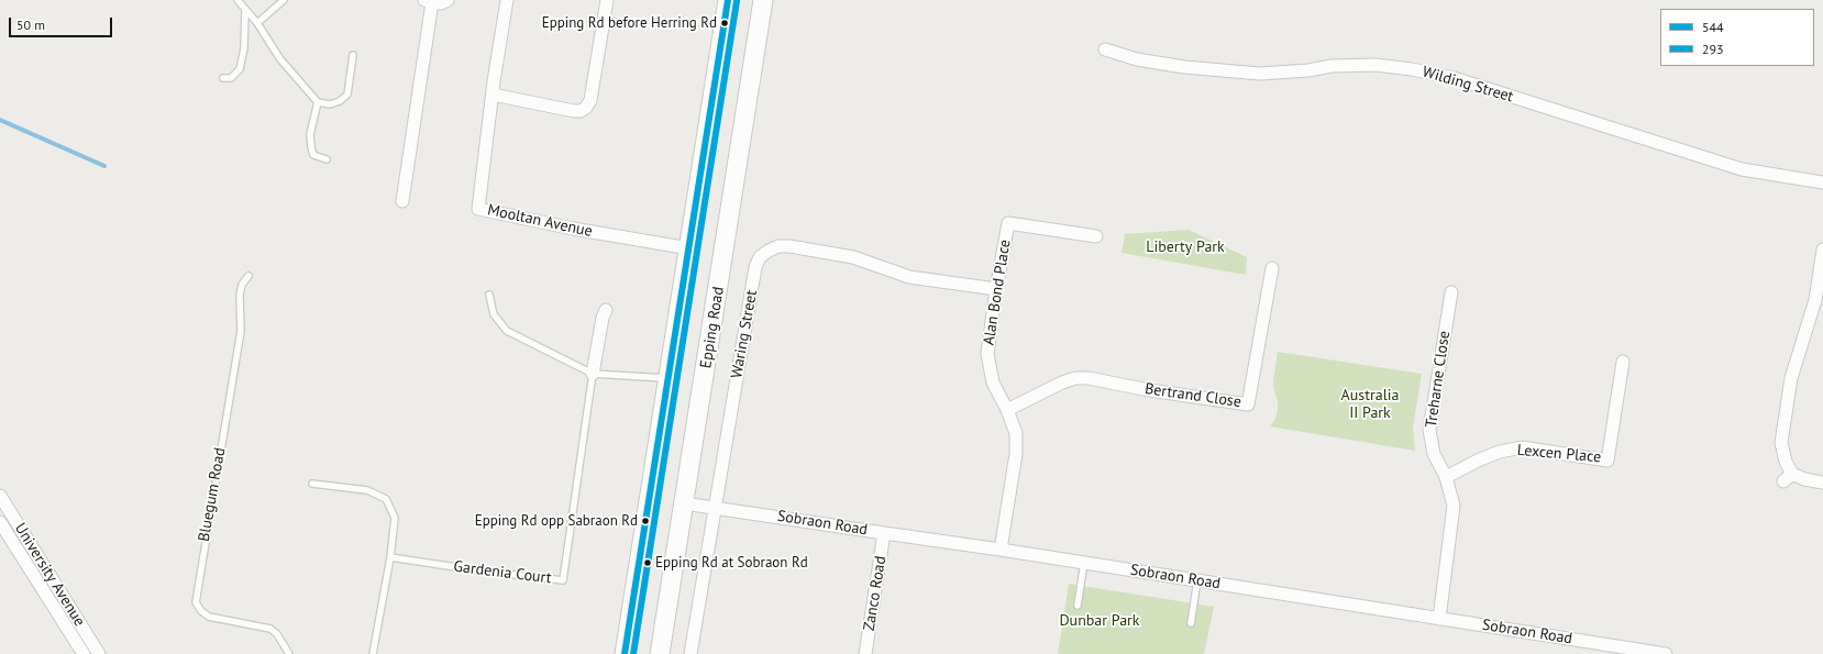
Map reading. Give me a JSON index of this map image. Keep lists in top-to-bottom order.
{
  "streets": {
    "main road": ["Epping Road"],
    "street": [
      "Wilding Street",
      "Mooltan Avenue",
      "Alan Bond Place",
      "Waring Street",
      "Treharne Close",
      "Bertrand Close",
      "Lexcen Place",
      "Sobraon Road",
      "University Avenue",
      "Zanco Road"
    ],
    "lane": ["Bluegum Road", "Gardenia Court"]
  },
  "crossings": [
    ["Alan Bond Place", "Waring Street"],
    ["Alan Bond Place", "Bertrand Close"],
    ["Alan Bond Place", "Sobraon Road"],
    ["Epping Road", "Sobraon Road"],
    ["Waring Street", "Sobraon Road"],
    ["Treharne Close", "Lexcen Place"],
    ["Treharne Close", "Sobraon Road"],
    ["Sobraon Road", "Zanco Road"]
  ],
  "parks": ["Liberty Park", "Australia II Park", "Dunbar Park"],
  "places": ["Epping Rd before Herring Rd", "Epping Rd opp Sabraon Rd", "Epping Rd at Sobraon Rd"],
  "lines": ["transit line 544", "transit line 293"],
  "legend": ["544", "293"],
  "scale_bar": "50 m"
}
